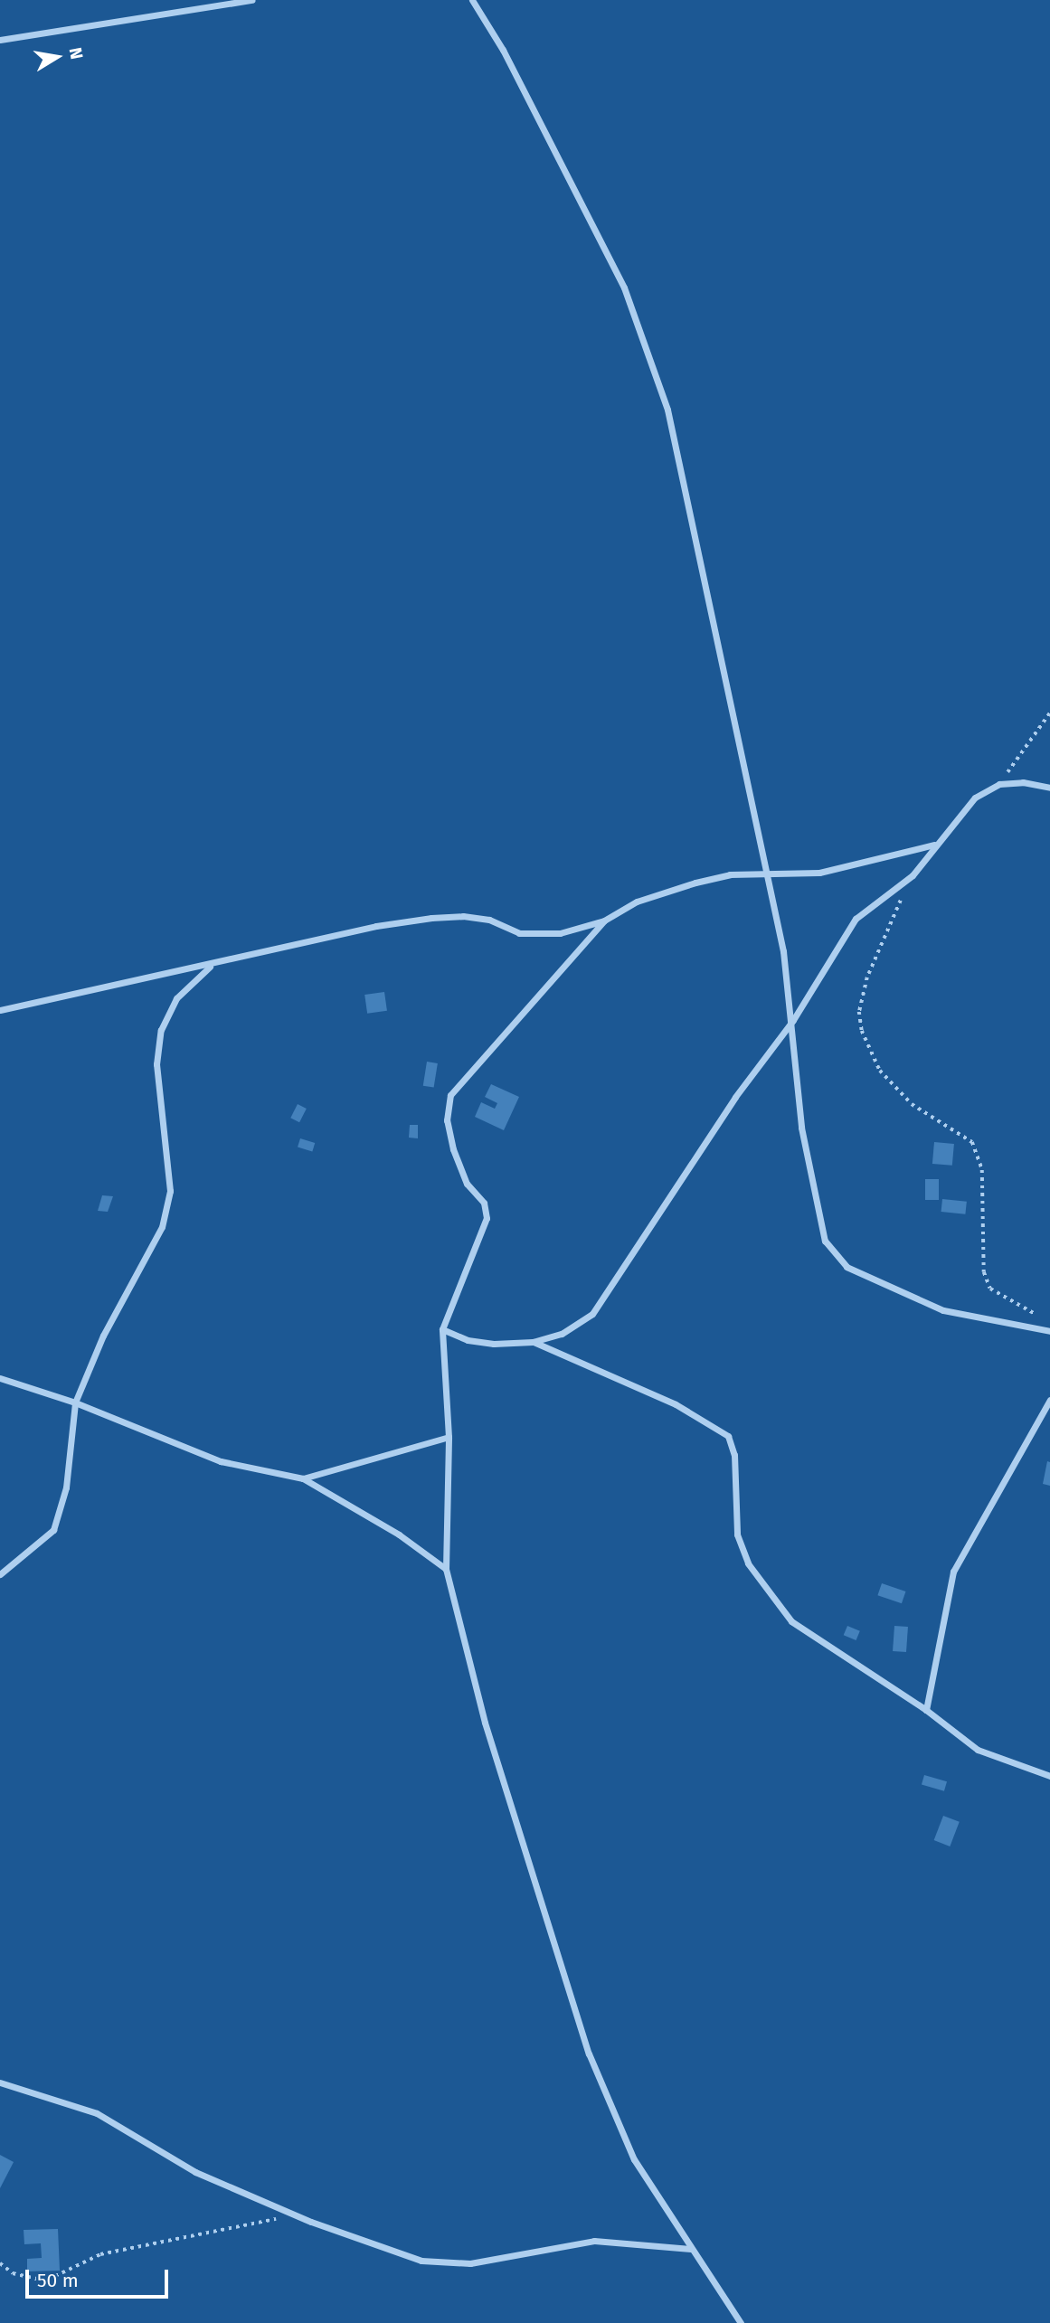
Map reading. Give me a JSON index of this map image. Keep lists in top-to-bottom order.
{
  "scale_bar": "50 m",
  "north": "right"
}
